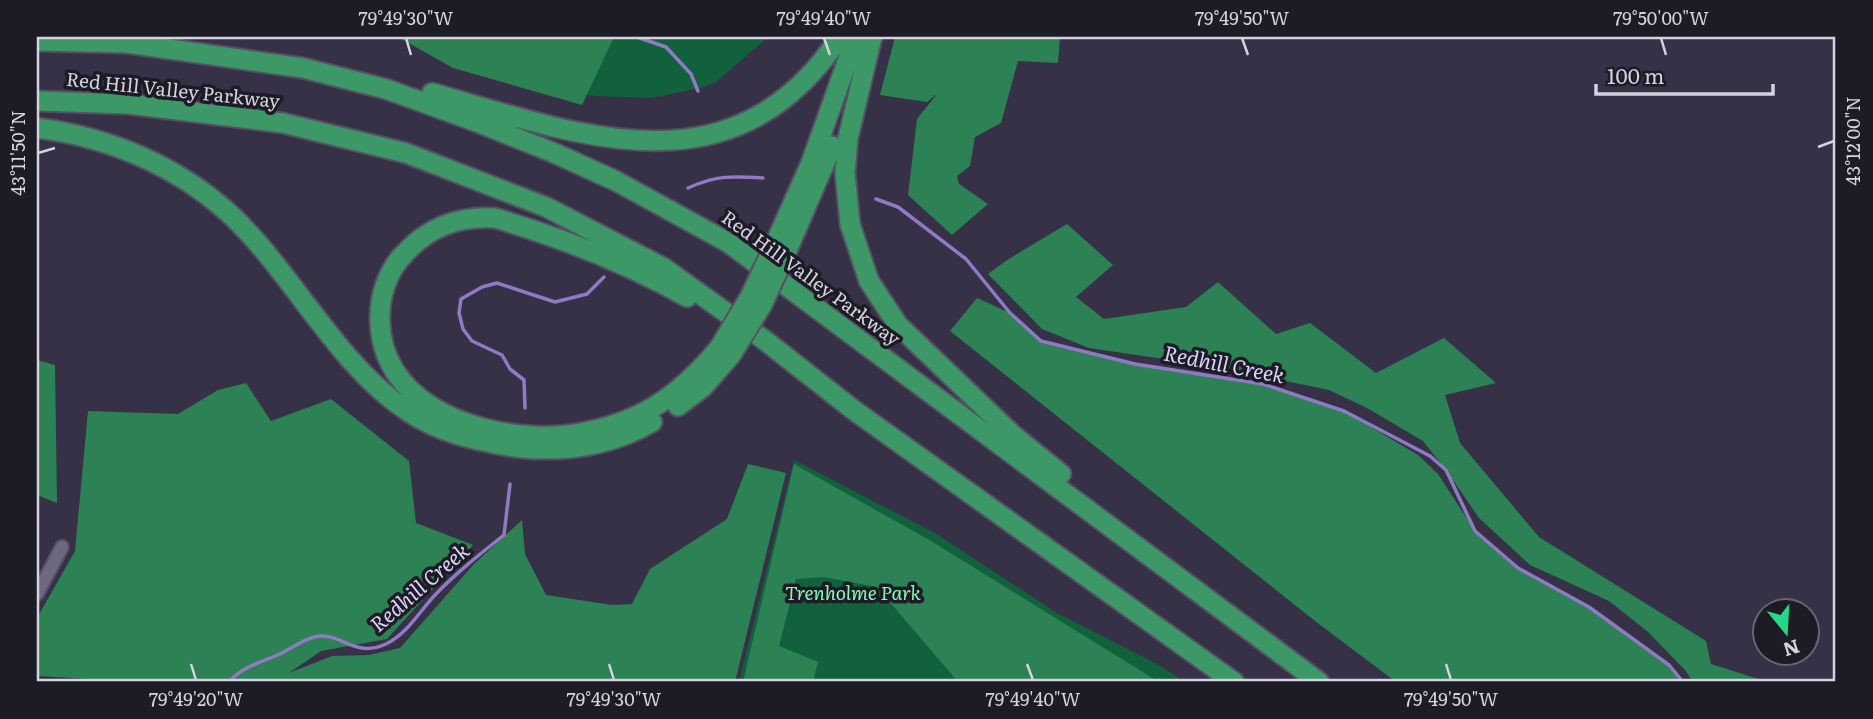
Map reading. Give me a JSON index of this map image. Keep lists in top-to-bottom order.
{
  "streets": {
    "highway": ["Red Hill Valley Parkway"]
  },
  "water": ["Redhill Creek"],
  "parks": ["Trenholme Park"],
  "scale_bar": "100 m",
  "north": "bottom",
  "coordinates": [
    "79°49'30\"W",
    "79°49'40\"W",
    "79°49'50\"W",
    "79°50'00\"W",
    "43°12'00\"N",
    "43°11'50\"N",
    "79°49'20\"W"
  ]
}
